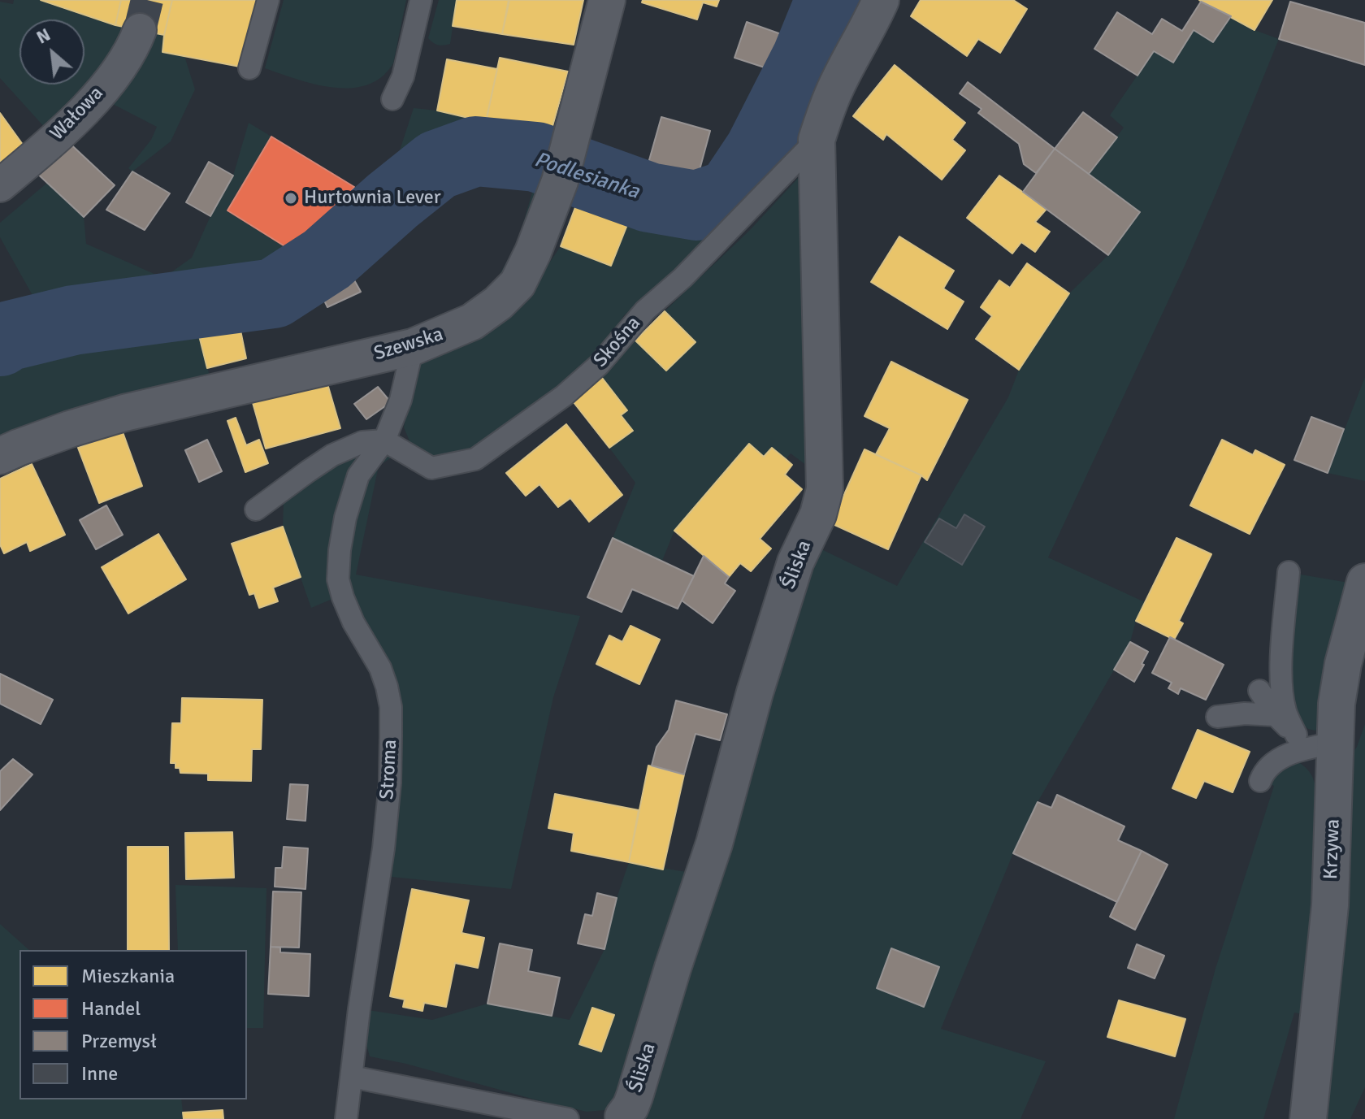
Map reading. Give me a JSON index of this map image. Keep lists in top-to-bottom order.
{
  "streets": {
    "street": [
      "Wałowa",
      "Szewska",
      "Śliska",
      "Krzywa"
    ],
    "lane": ["Skośna", "Stroma"]
  },
  "crossings": [
    ["Skośna", "Śliska"],
    ["Skośna", "Stroma"],
    ["Szewska", "Stroma"]
  ],
  "water": ["Podlesianka"],
  "places": ["Hurtownia Lever"],
  "legend": [
    "Mieszkania",
    "Handel",
    "Przemysł",
    "Inne"
  ],
  "north": "top left"
}
